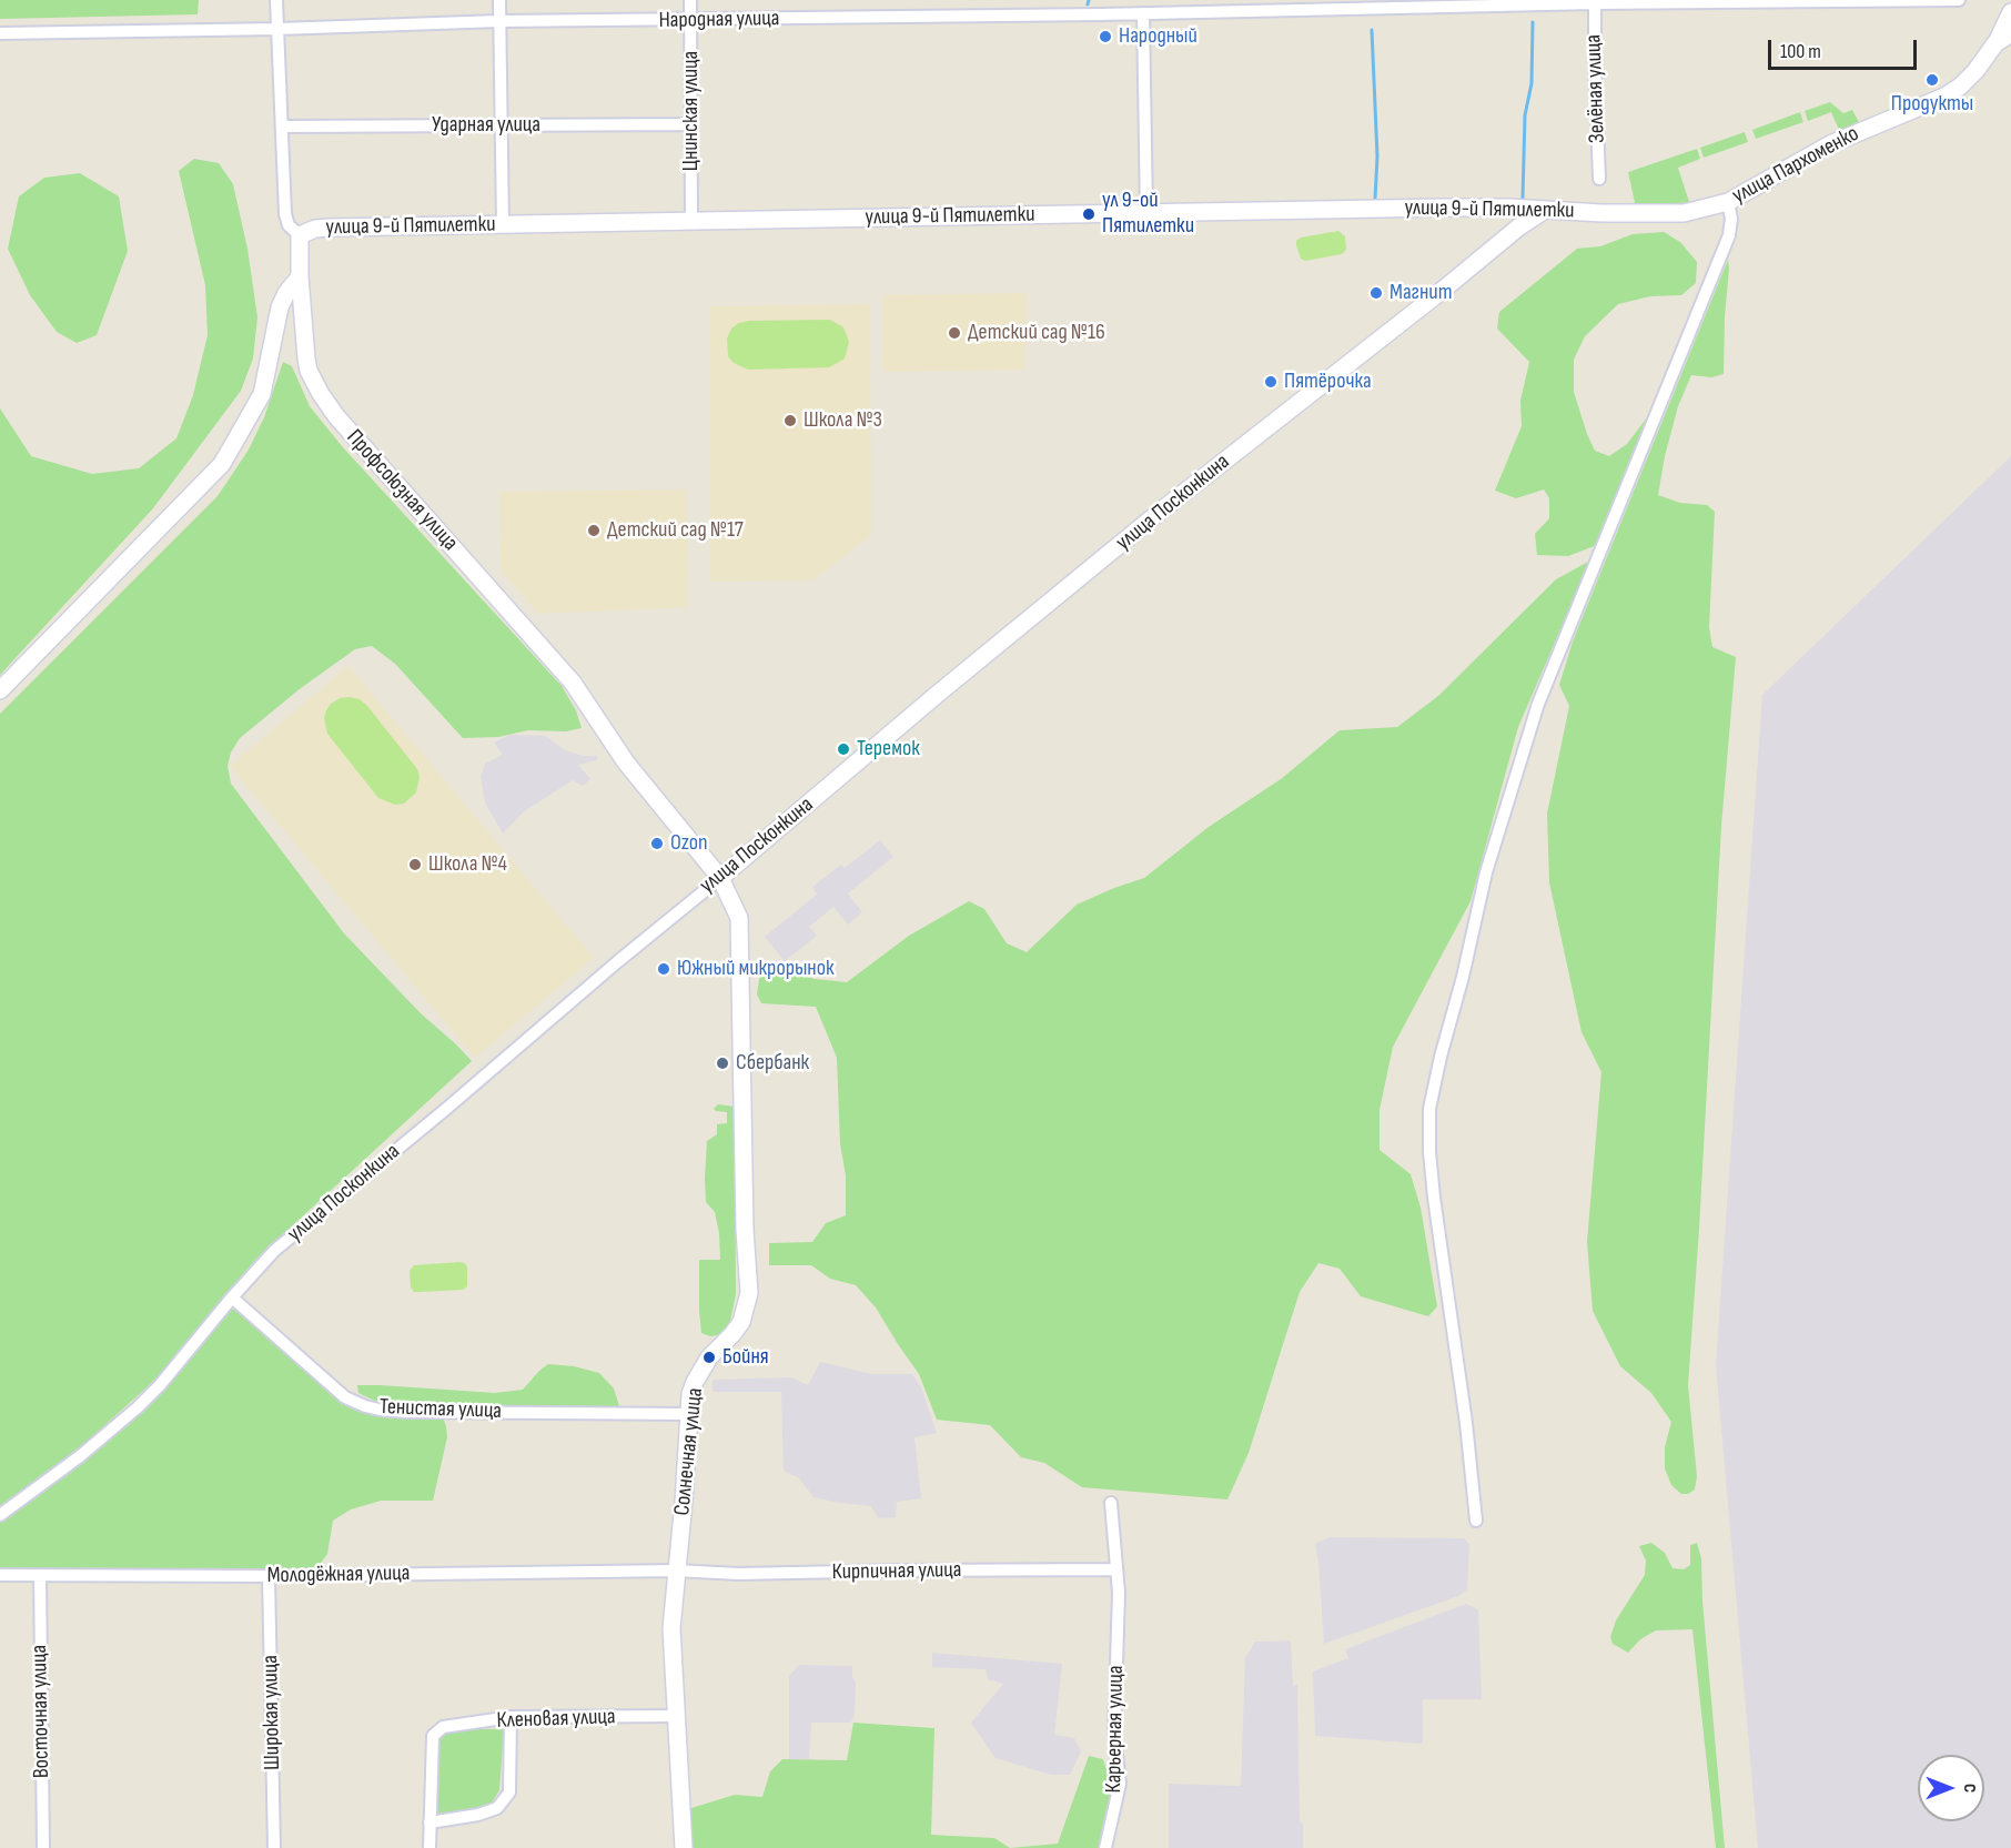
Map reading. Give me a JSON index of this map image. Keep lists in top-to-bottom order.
{
  "streets": {
    "street": [
      "Народная улица",
      "Зелёная улица",
      "Цнинская улица",
      "Ударная улица",
      "улица Пархоменко",
      "улица 9-й Пятилетки",
      "Профсоюзная улица",
      "улица Посконкина",
      "Тенистая улица",
      "Солнечная улица",
      "Кирпичная улица",
      "Молодёжная улица",
      "Восточная улица",
      "Широкая улица",
      "Кленовая улица",
      "Карьерная улица"
    ]
  },
  "crossings": [
    ["Народная улица", "Зелёная улица"],
    ["Народная улица", "Цнинская улица"],
    ["Народная улица", "Профсоюзная улица"],
    ["Цнинская улица", "Ударная улица"],
    ["Цнинская улица", "улица 9-й Пятилетки"],
    ["Ударная улица", "Профсоюзная улица"],
    ["улица Пархоменко", "улица 9-й Пятилетки"],
    ["улица 9-й Пятилетки", "Профсоюзная улица"],
    ["улица 9-й Пятилетки", "улица Посконкина"],
    ["Профсоюзная улица", "улица Посконкина"],
    ["Профсоюзная улица", "Солнечная улица"],
    ["улица Посконкина", "Тенистая улица"],
    ["улица Посконкина", "Солнечная улица"],
    ["Тенистая улица", "Солнечная улица"],
    ["Солнечная улица", "Кирпичная улица"],
    ["Солнечная улица", "Молодёжная улица"],
    ["Солнечная улица", "Кленовая улица"],
    ["Кирпичная улица", "Молодёжная улица"],
    ["Кирпичная улица", "Карьерная улица"],
    ["Молодёжная улица", "Восточная улица"],
    ["Молодёжная улица", "Широкая улица"]
  ],
  "places": [
    "Народный",
    "Продукты",
    "ул 9-ой Пятилетки",
    "Магнит",
    "Детский сад №16",
    "Пятёрочка",
    "Школа №3",
    "Детский сад №17",
    "Теремок",
    "Ozon",
    "Школа №4",
    "Южный микрорынок",
    "Сбербанк",
    "Бойня"
  ],
  "scale_bar": "100 m",
  "north": "right"
}
